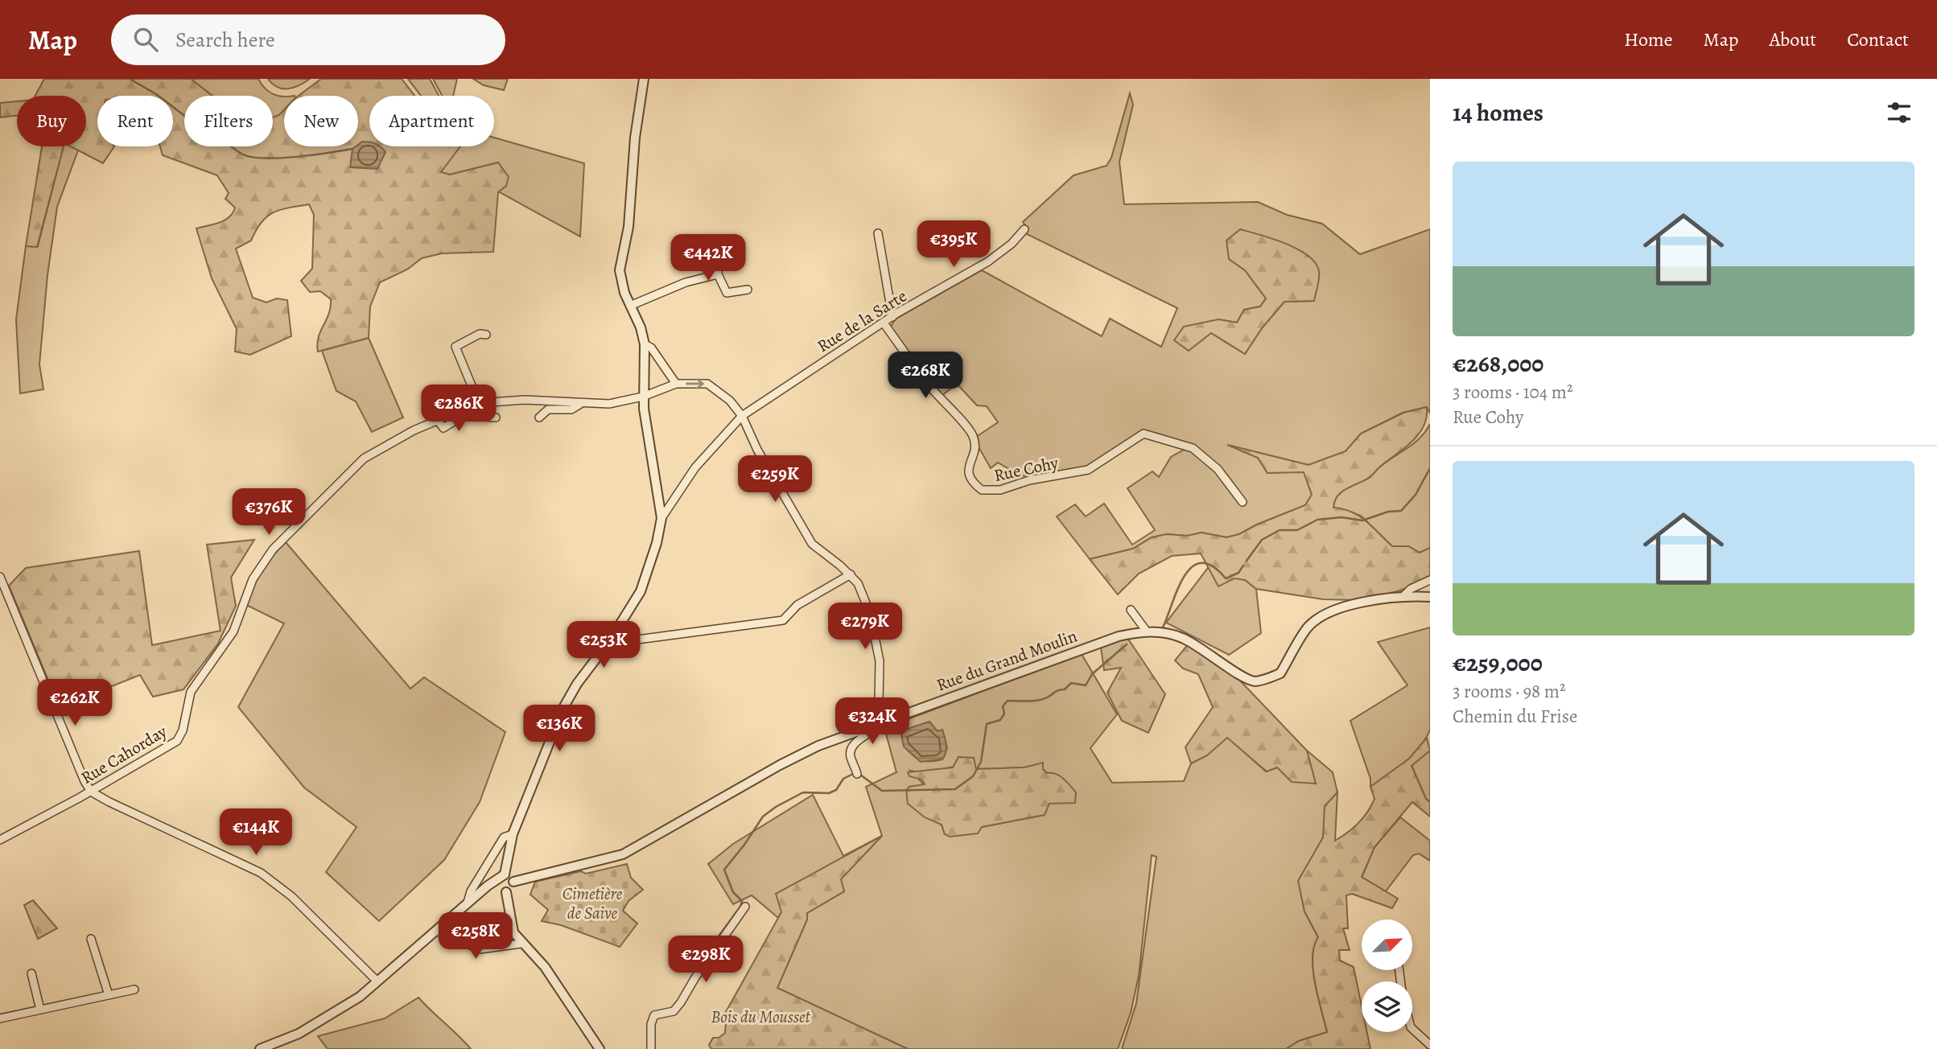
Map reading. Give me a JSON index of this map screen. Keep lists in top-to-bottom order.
{
  "streets": {
    "street": [
      "Rue de la Sarte",
      "Rue Cohy",
      "Rue du Grand Moulin",
      "Rue Cahorday"
    ]
  },
  "crossings": [
    ["Rue de la Sarte", "Rue Cohy"]
  ],
  "parks": ["Cimetière de Saive", "Bois du Mousset"],
  "north": "top right",
  "page": {
    "header": "Map",
    "search": "Search here",
    "nav": [
      "Home",
      "Map",
      "About",
      "Contact"
    ],
    "heading": "14 homes",
    "chip": [
      "Buy",
      "Rent",
      "Filters",
      "New",
      "Apartment"
    ],
    "list": [
      {
        "name": "€268,000",
        "note": "3 rooms · 104 m² · Rue Cohy"
      },
      {
        "name": "€259,000",
        "note": "3 rooms · 98 m² · Chemin du Frise"
      }
    ],
    "price": [
      "€395K",
      "€442K",
      "€268K",
      "€286K",
      "€259K",
      "€376K",
      "€279K",
      "€253K",
      "€262K",
      "€324K",
      "€136K",
      "€144K",
      "€258K",
      "€298K"
    ]
  }
}
